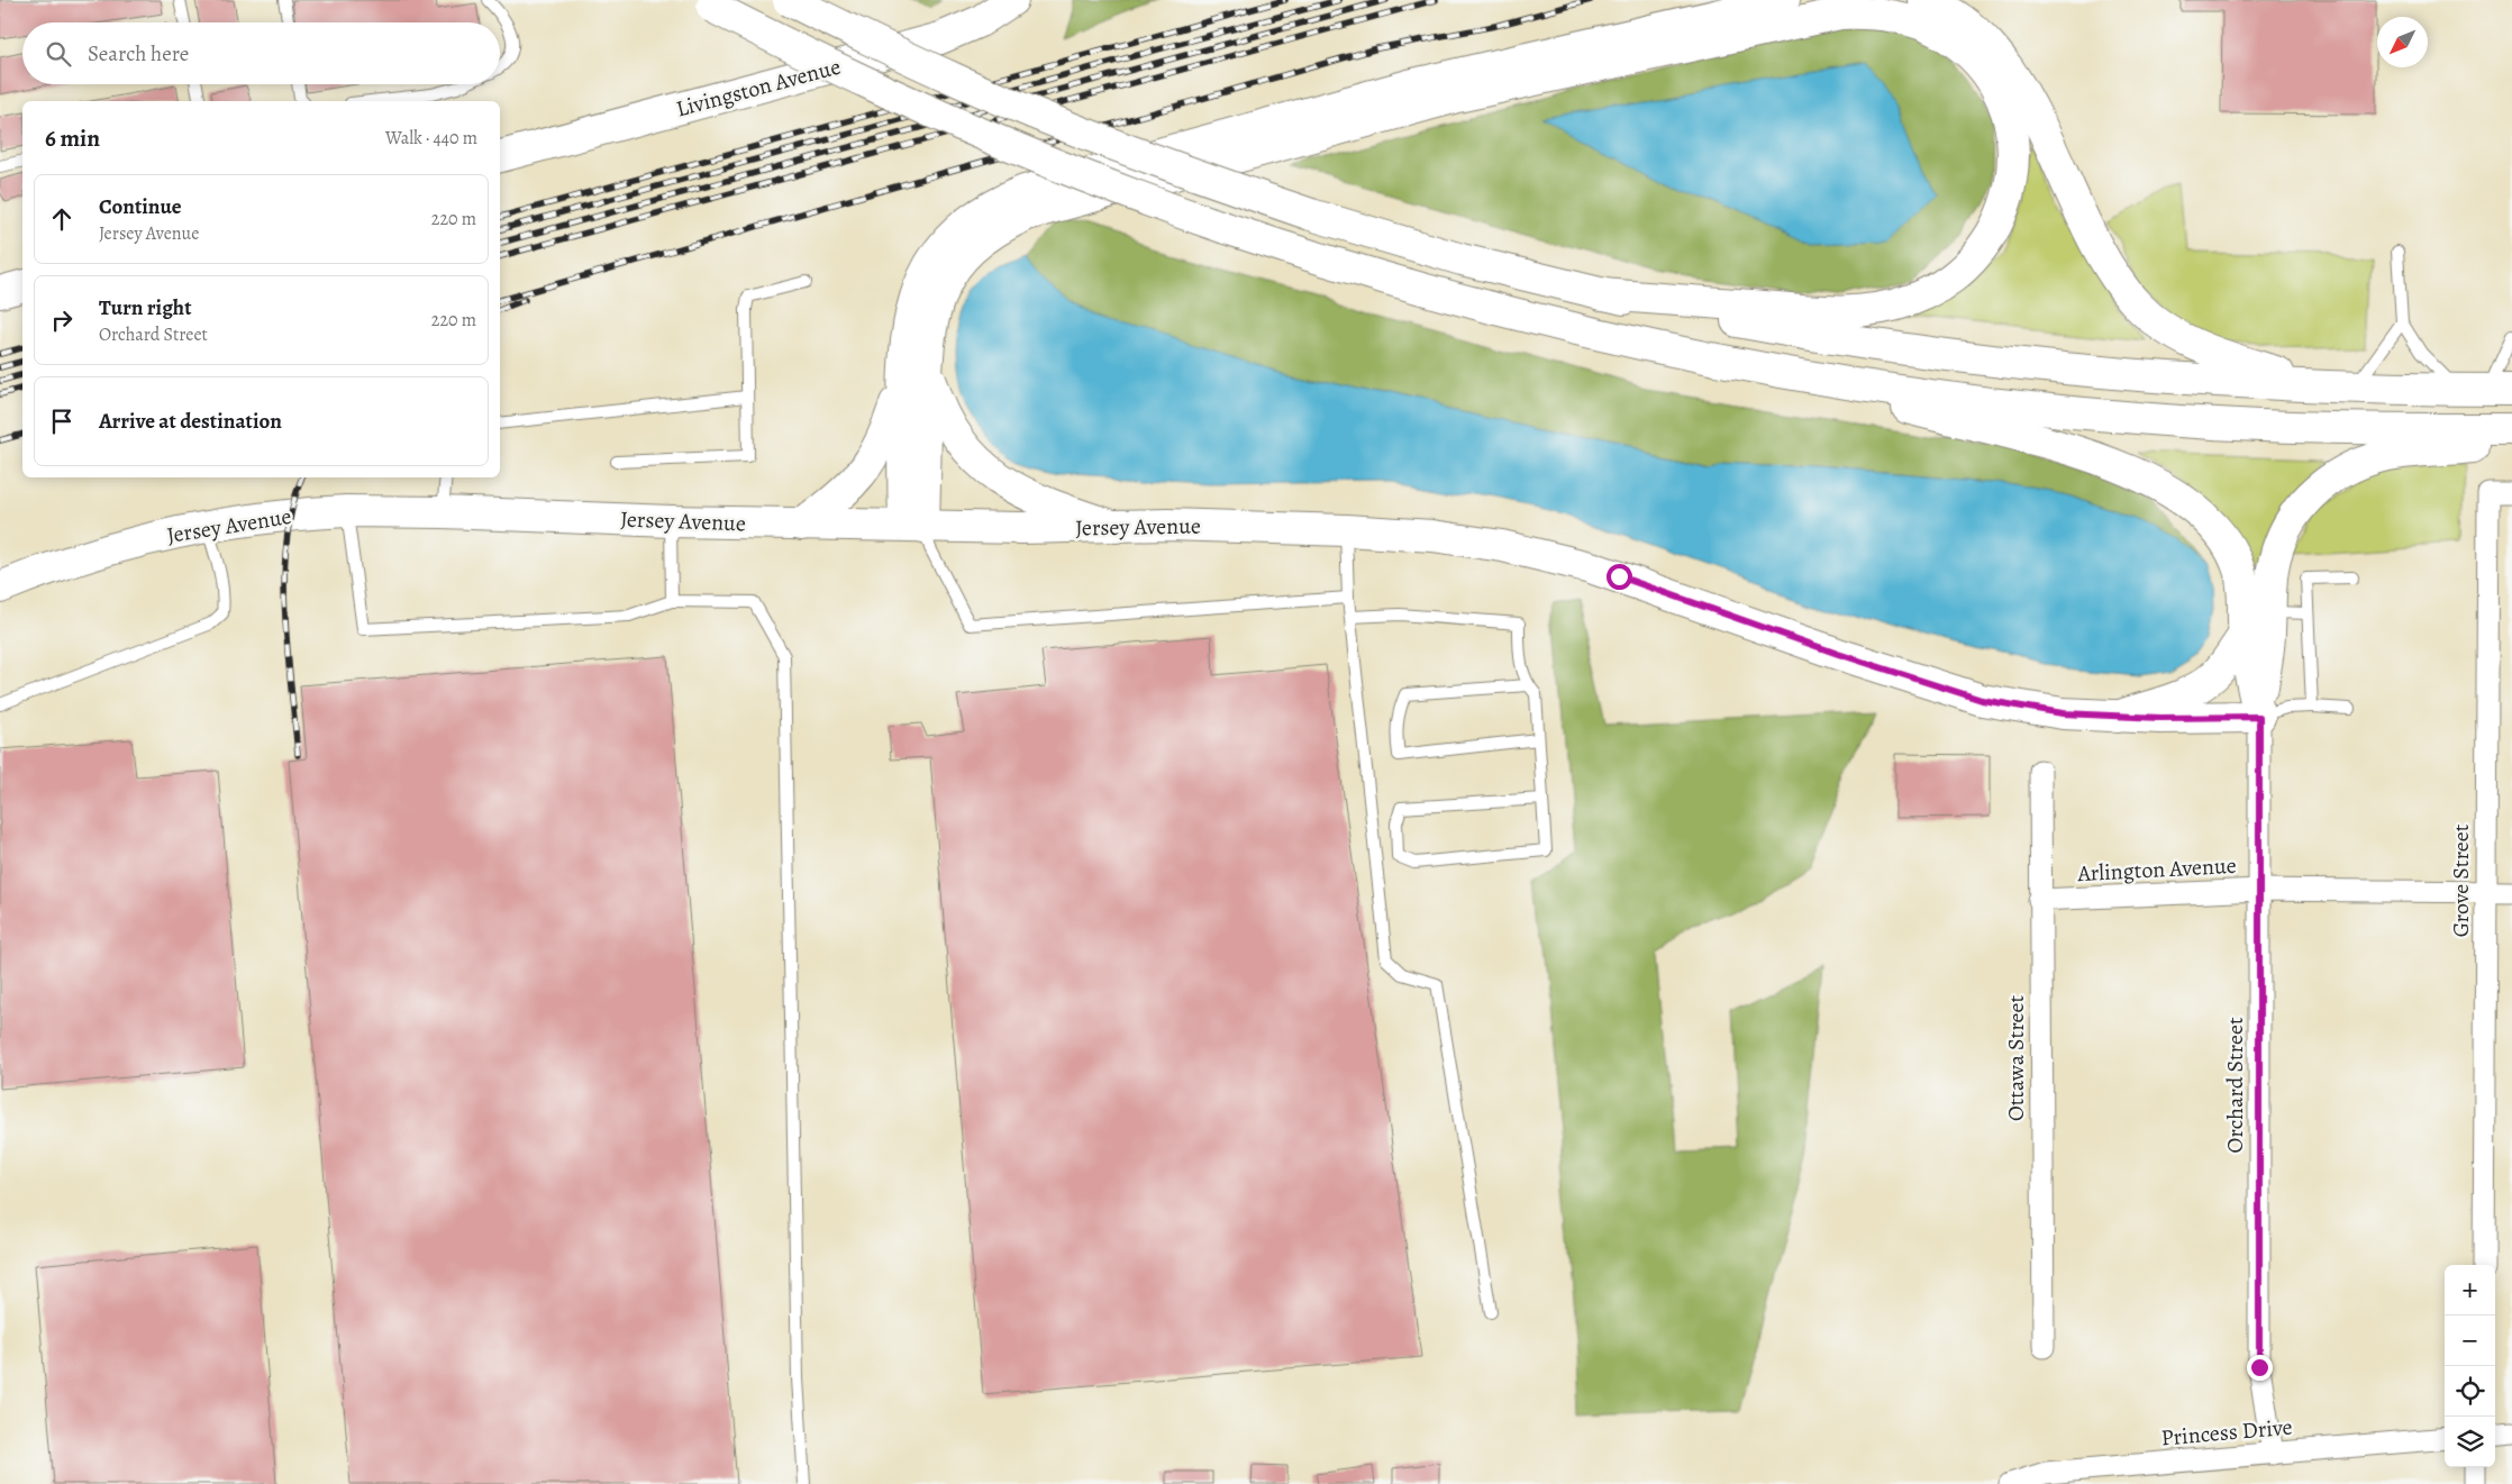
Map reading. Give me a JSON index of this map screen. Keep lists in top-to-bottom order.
{
  "streets": {
    "main road": ["Livingston Avenue", "Jersey Avenue"],
    "street": [
      "Arlington Avenue",
      "Grove Street",
      "Ottawa Street",
      "Orchard Street",
      "Princess Drive"
    ]
  },
  "crossings": [
    ["Jersey Avenue", "Orchard Street"],
    ["Arlington Avenue", "Grove Street"],
    ["Arlington Avenue", "Ottawa Street"],
    ["Arlington Avenue", "Orchard Street"],
    ["Orchard Street", "Princess Drive"]
  ],
  "north": "bottom left",
  "page": {
    "search": "Search here",
    "heading": ["6 min", "Walk · 440 m"],
    "list": [
      ["Continue", "Jersey Avenue", "220 m"],
      ["Turn right", "Orchard Street", "220 m"],
      "Arrive at destination"
    ],
    "map_buttons": ["+", "−"]
  }
}
